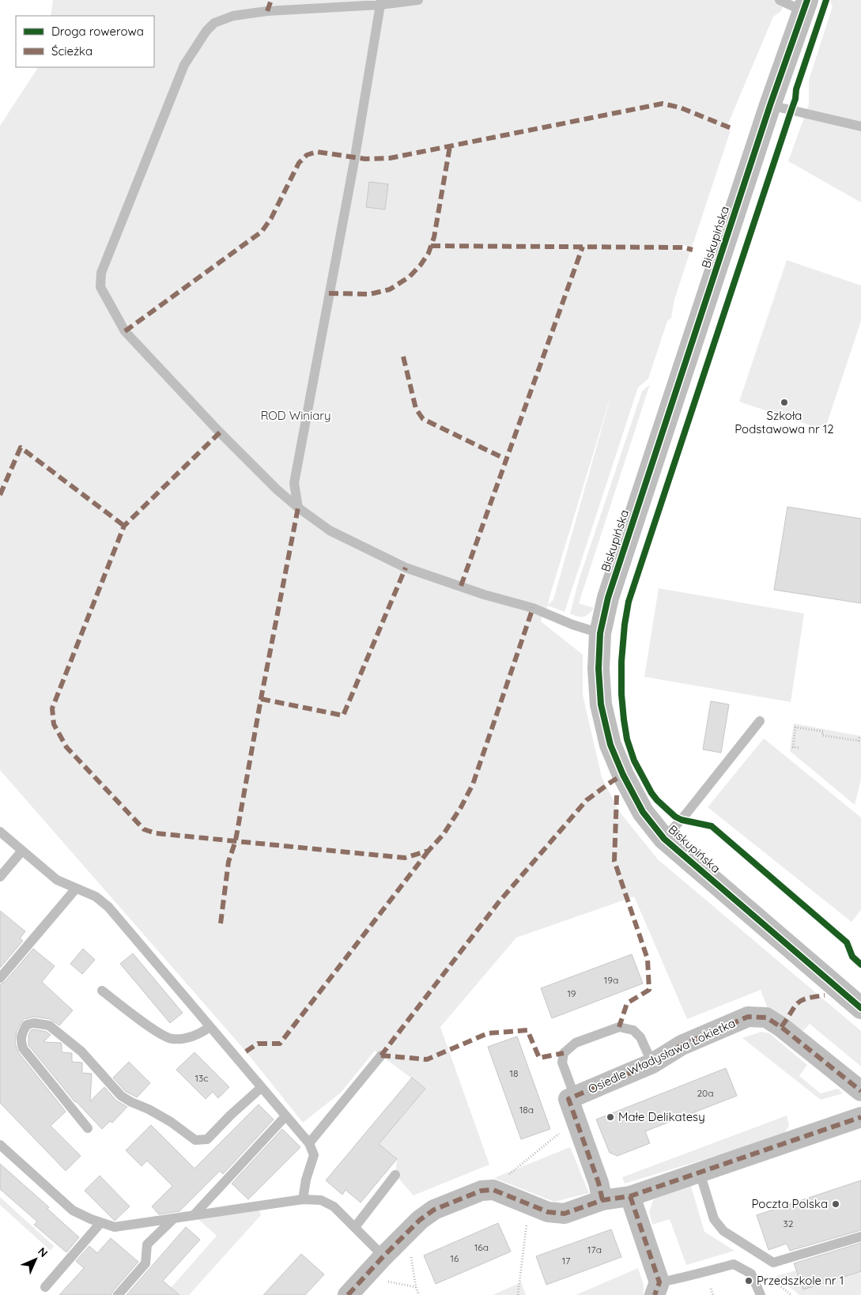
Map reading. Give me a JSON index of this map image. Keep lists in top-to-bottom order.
{
  "streets": {
    "street": ["Biskupińska", "Osiedle Władysława Łokietka"]
  },
  "parks": ["ROD Winiary"],
  "places": [
    "Szkoła Podstawowa nr 12",
    "Małe Delikatesy",
    "Poczta Polska",
    "Przedszkole nr 1"
  ],
  "house_numbers": [
    "19a",
    "19",
    "18",
    "13c",
    "20a",
    "18a",
    "32",
    "16a",
    "17a",
    "16",
    "17"
  ],
  "legend": ["Droga rowerowa", "Ścieżka"],
  "north": "top right"
}
